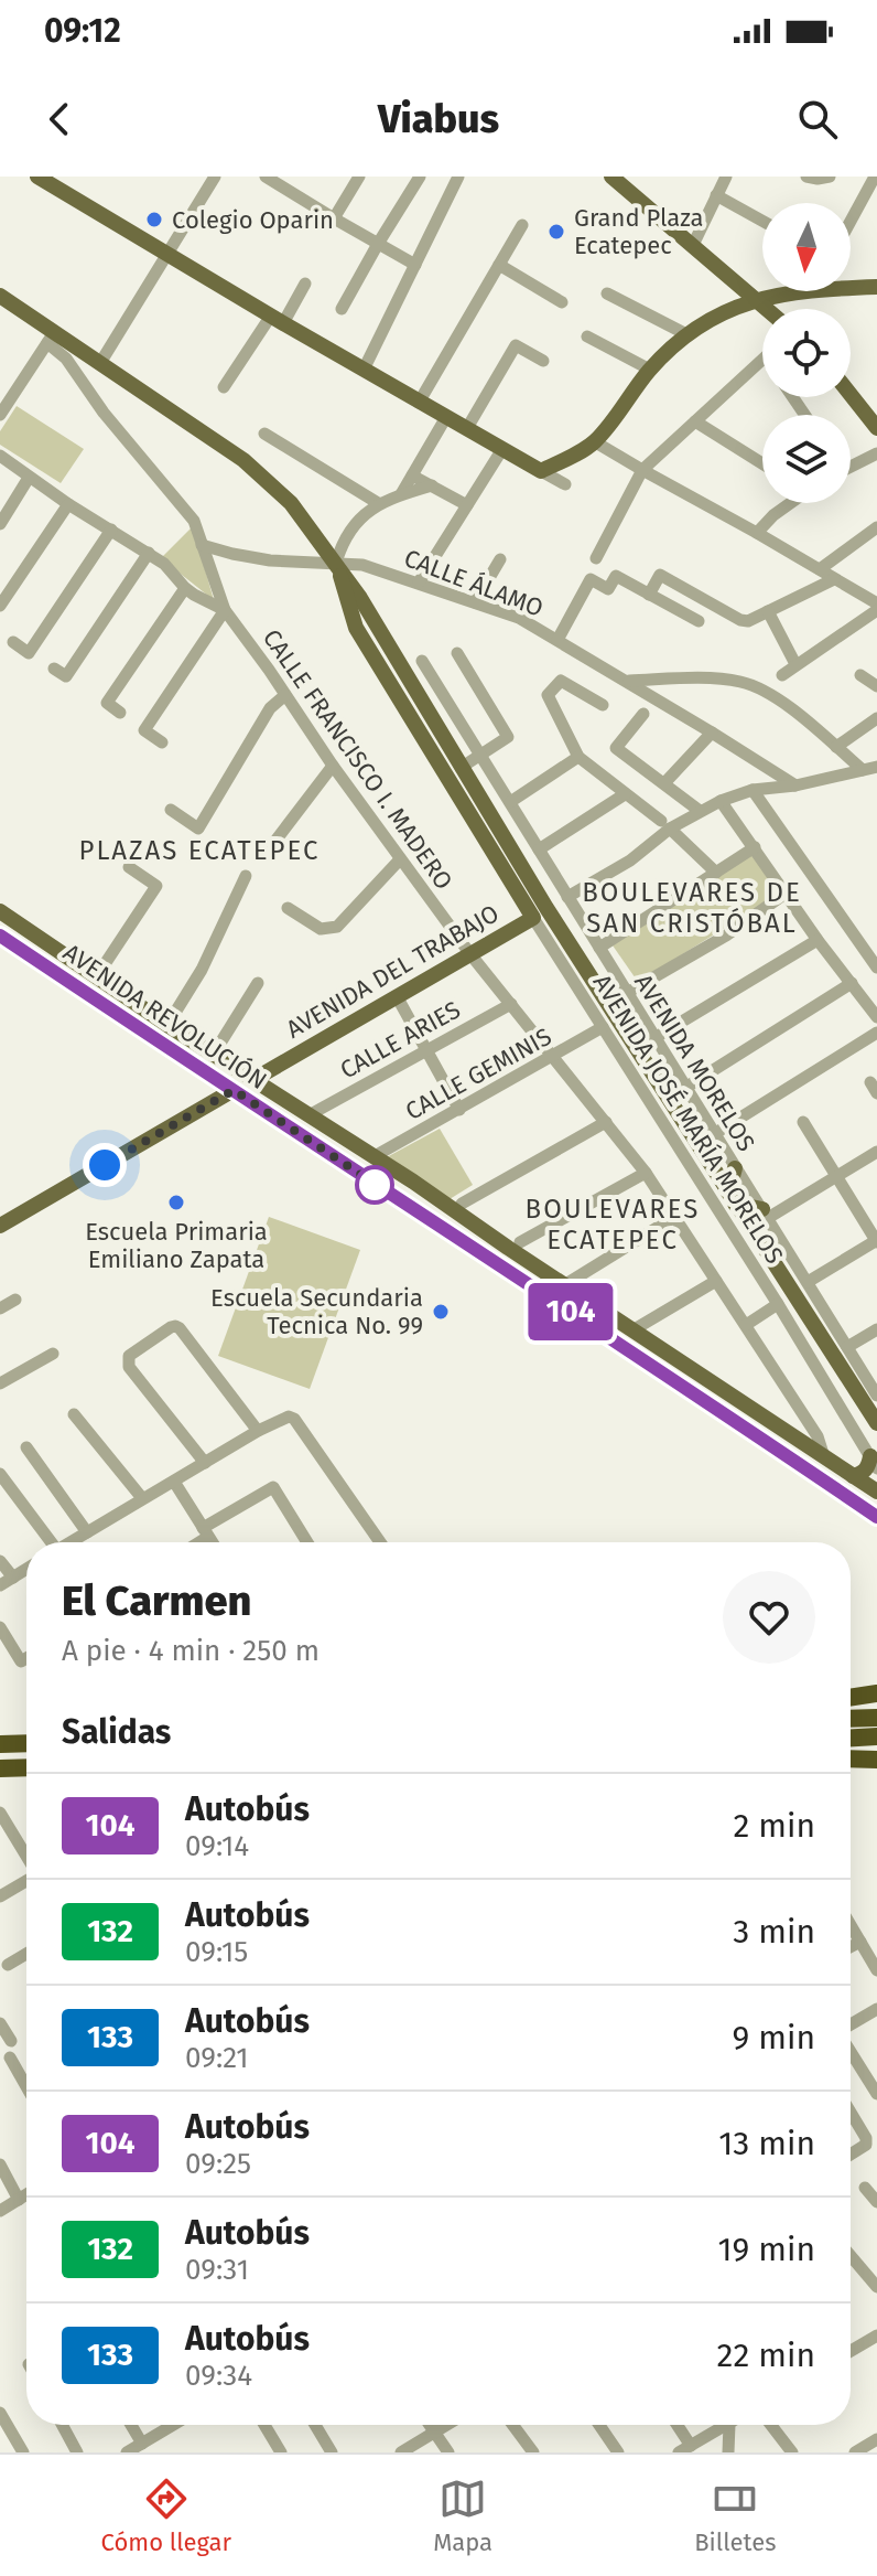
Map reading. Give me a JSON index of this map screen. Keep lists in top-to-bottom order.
{
  "streets": {
    "main road": ["AVENIDA DEL TRABAJO", "AVENIDA REVOLUCIÓN", "AVENIDA JOSÉ MARÍA MORELOS"],
    "street": [
      "CALLE ÁLAMO",
      "CALLE FRANCISCO I. MADERO",
      "CALLE ARIES",
      "AVENIDA MORELOS",
      "CALLE GEMINIS"
    ]
  },
  "crossings": [
    ["CALLE ÁLAMO", "CALLE FRANCISCO I. MADERO"],
    ["CALLE ÁLAMO", "AVENIDA JOSÉ MARÍA MORELOS"],
    ["CALLE FRANCISCO I. MADERO", "AVENIDA DEL TRABAJO"],
    ["CALLE FRANCISCO I. MADERO", "AVENIDA REVOLUCIÓN"],
    ["CALLE FRANCISCO I. MADERO", "CALLE ARIES"],
    ["CALLE FRANCISCO I. MADERO", "CALLE GEMINIS"],
    ["CALLE FRANCISCO I. MADERO", "AVENIDA JOSÉ MARÍA MORELOS"],
    ["AVENIDA DEL TRABAJO", "AVENIDA REVOLUCIÓN"],
    ["AVENIDA DEL TRABAJO", "AVENIDA JOSÉ MARÍA MORELOS"],
    ["AVENIDA REVOLUCIÓN", "CALLE ARIES"],
    ["AVENIDA REVOLUCIÓN", "CALLE GEMINIS"],
    ["CALLE GEMINIS", "AVENIDA JOSÉ MARÍA MORELOS"]
  ],
  "districts": ["PLAZAS ECATEPEC", "BOULEVARES DE SAN CRISTÓBAL", "BOULEVARES ECATEPEC"],
  "places": [
    "Colegio Oparin",
    "Grand Plaza Ecatepec",
    "Escuela Primaria Emiliano Zapata",
    "Escuela Secundaria Tecnica No. 99"
  ],
  "lines": ["bus line 104"],
  "north": "bottom",
  "page": {
    "status": "09:12",
    "header": "Viabus",
    "on_map": "104",
    "heading": [
      ["El Carmen", "A pie · 4 min · 250 m"],
      "Salidas"
    ],
    "list": [
      {
        "mark": "104",
        "name": "Autobús",
        "note": "09:14",
        "value": "2 min"
      },
      {
        "mark": "132",
        "name": "Autobús",
        "note": "09:15",
        "value": "3 min"
      },
      {
        "mark": "133",
        "name": "Autobús",
        "note": "09:21",
        "value": "9 min"
      },
      {
        "mark": "104",
        "name": "Autobús",
        "note": "09:25",
        "value": "13 min"
      },
      {
        "mark": "132",
        "name": "Autobús",
        "note": "09:31",
        "value": "19 min"
      },
      {
        "mark": "133",
        "name": "Autobús",
        "note": "09:34",
        "value": "22 min"
      }
    ],
    "tabs": ["Cómo llegar", "Mapa", "Billetes"]
  }
}
